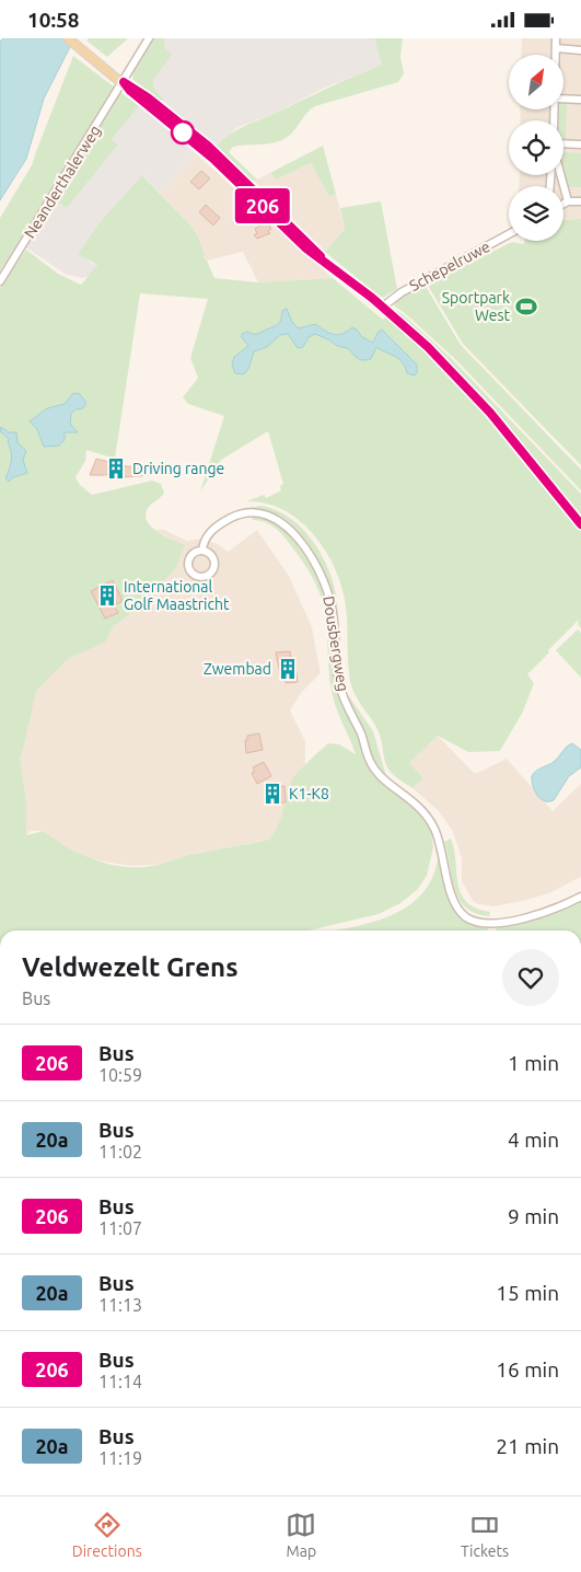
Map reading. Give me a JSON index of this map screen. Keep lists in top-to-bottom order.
{
  "streets": {
    "street": ["Neanderthalerweg", "Schepelruwe", "Dousbergweg"]
  },
  "places": {
    "sports": ["Sportpark West"],
    "building": [
      "Driving range",
      "International Golf Maastricht",
      "Zwembad",
      "K1-K8"
    ]
  },
  "lines": ["bus line 206"],
  "north": "top right",
  "page": {
    "status": "10:58",
    "on_map": "206",
    "heading": ["Veldwezelt Grens", "Bus"],
    "list": [
      {
        "mark": "206",
        "name": "Bus",
        "note": "10:59",
        "value": "1 min"
      },
      {
        "mark": "20a",
        "name": "Bus",
        "note": "11:02",
        "value": "4 min"
      },
      {
        "mark": "206",
        "name": "Bus",
        "note": "11:07",
        "value": "9 min"
      },
      {
        "mark": "20a",
        "name": "Bus",
        "note": "11:13",
        "value": "15 min"
      },
      {
        "mark": "206",
        "name": "Bus",
        "note": "11:14",
        "value": "16 min"
      },
      {
        "mark": "20a",
        "name": "Bus",
        "note": "11:19",
        "value": "21 min"
      }
    ],
    "tabs": ["Directions", "Map", "Tickets"]
  }
}
